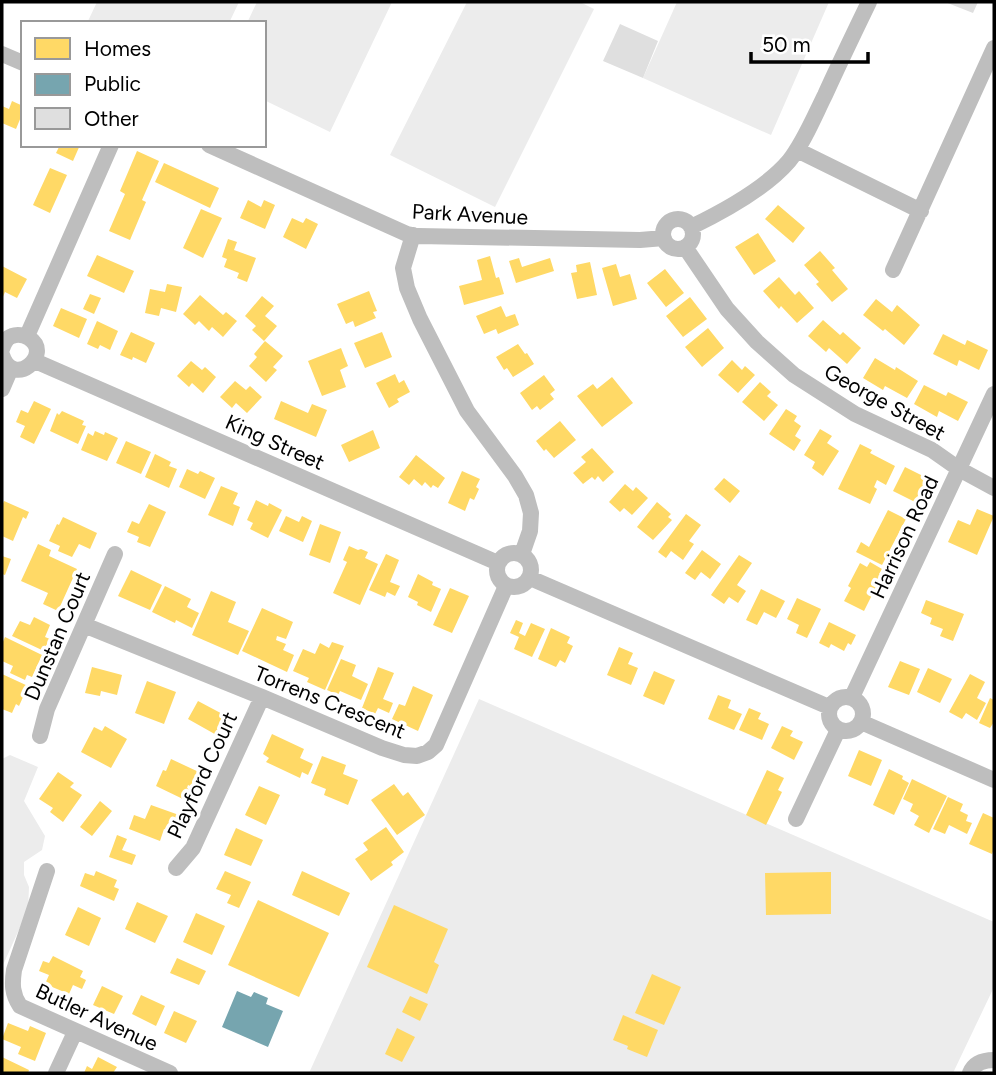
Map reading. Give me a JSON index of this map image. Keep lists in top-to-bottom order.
{
  "streets": {
    "street": [
      "Park Avenue",
      "George Street",
      "King Street",
      "Harrison Road",
      "Dunstan Court",
      "Torrens Crescent",
      "Playford Court",
      "Butler Avenue"
    ]
  },
  "crossings": [
    ["Park Avenue", "George Street"],
    ["George Street", "Harrison Road"],
    ["King Street", "Torrens Crescent"],
    ["Dunstan Court", "Torrens Crescent"],
    ["Torrens Crescent", "Playford Court"]
  ],
  "legend": ["Homes", "Public", "Other"],
  "scale_bar": "50 m"
}
